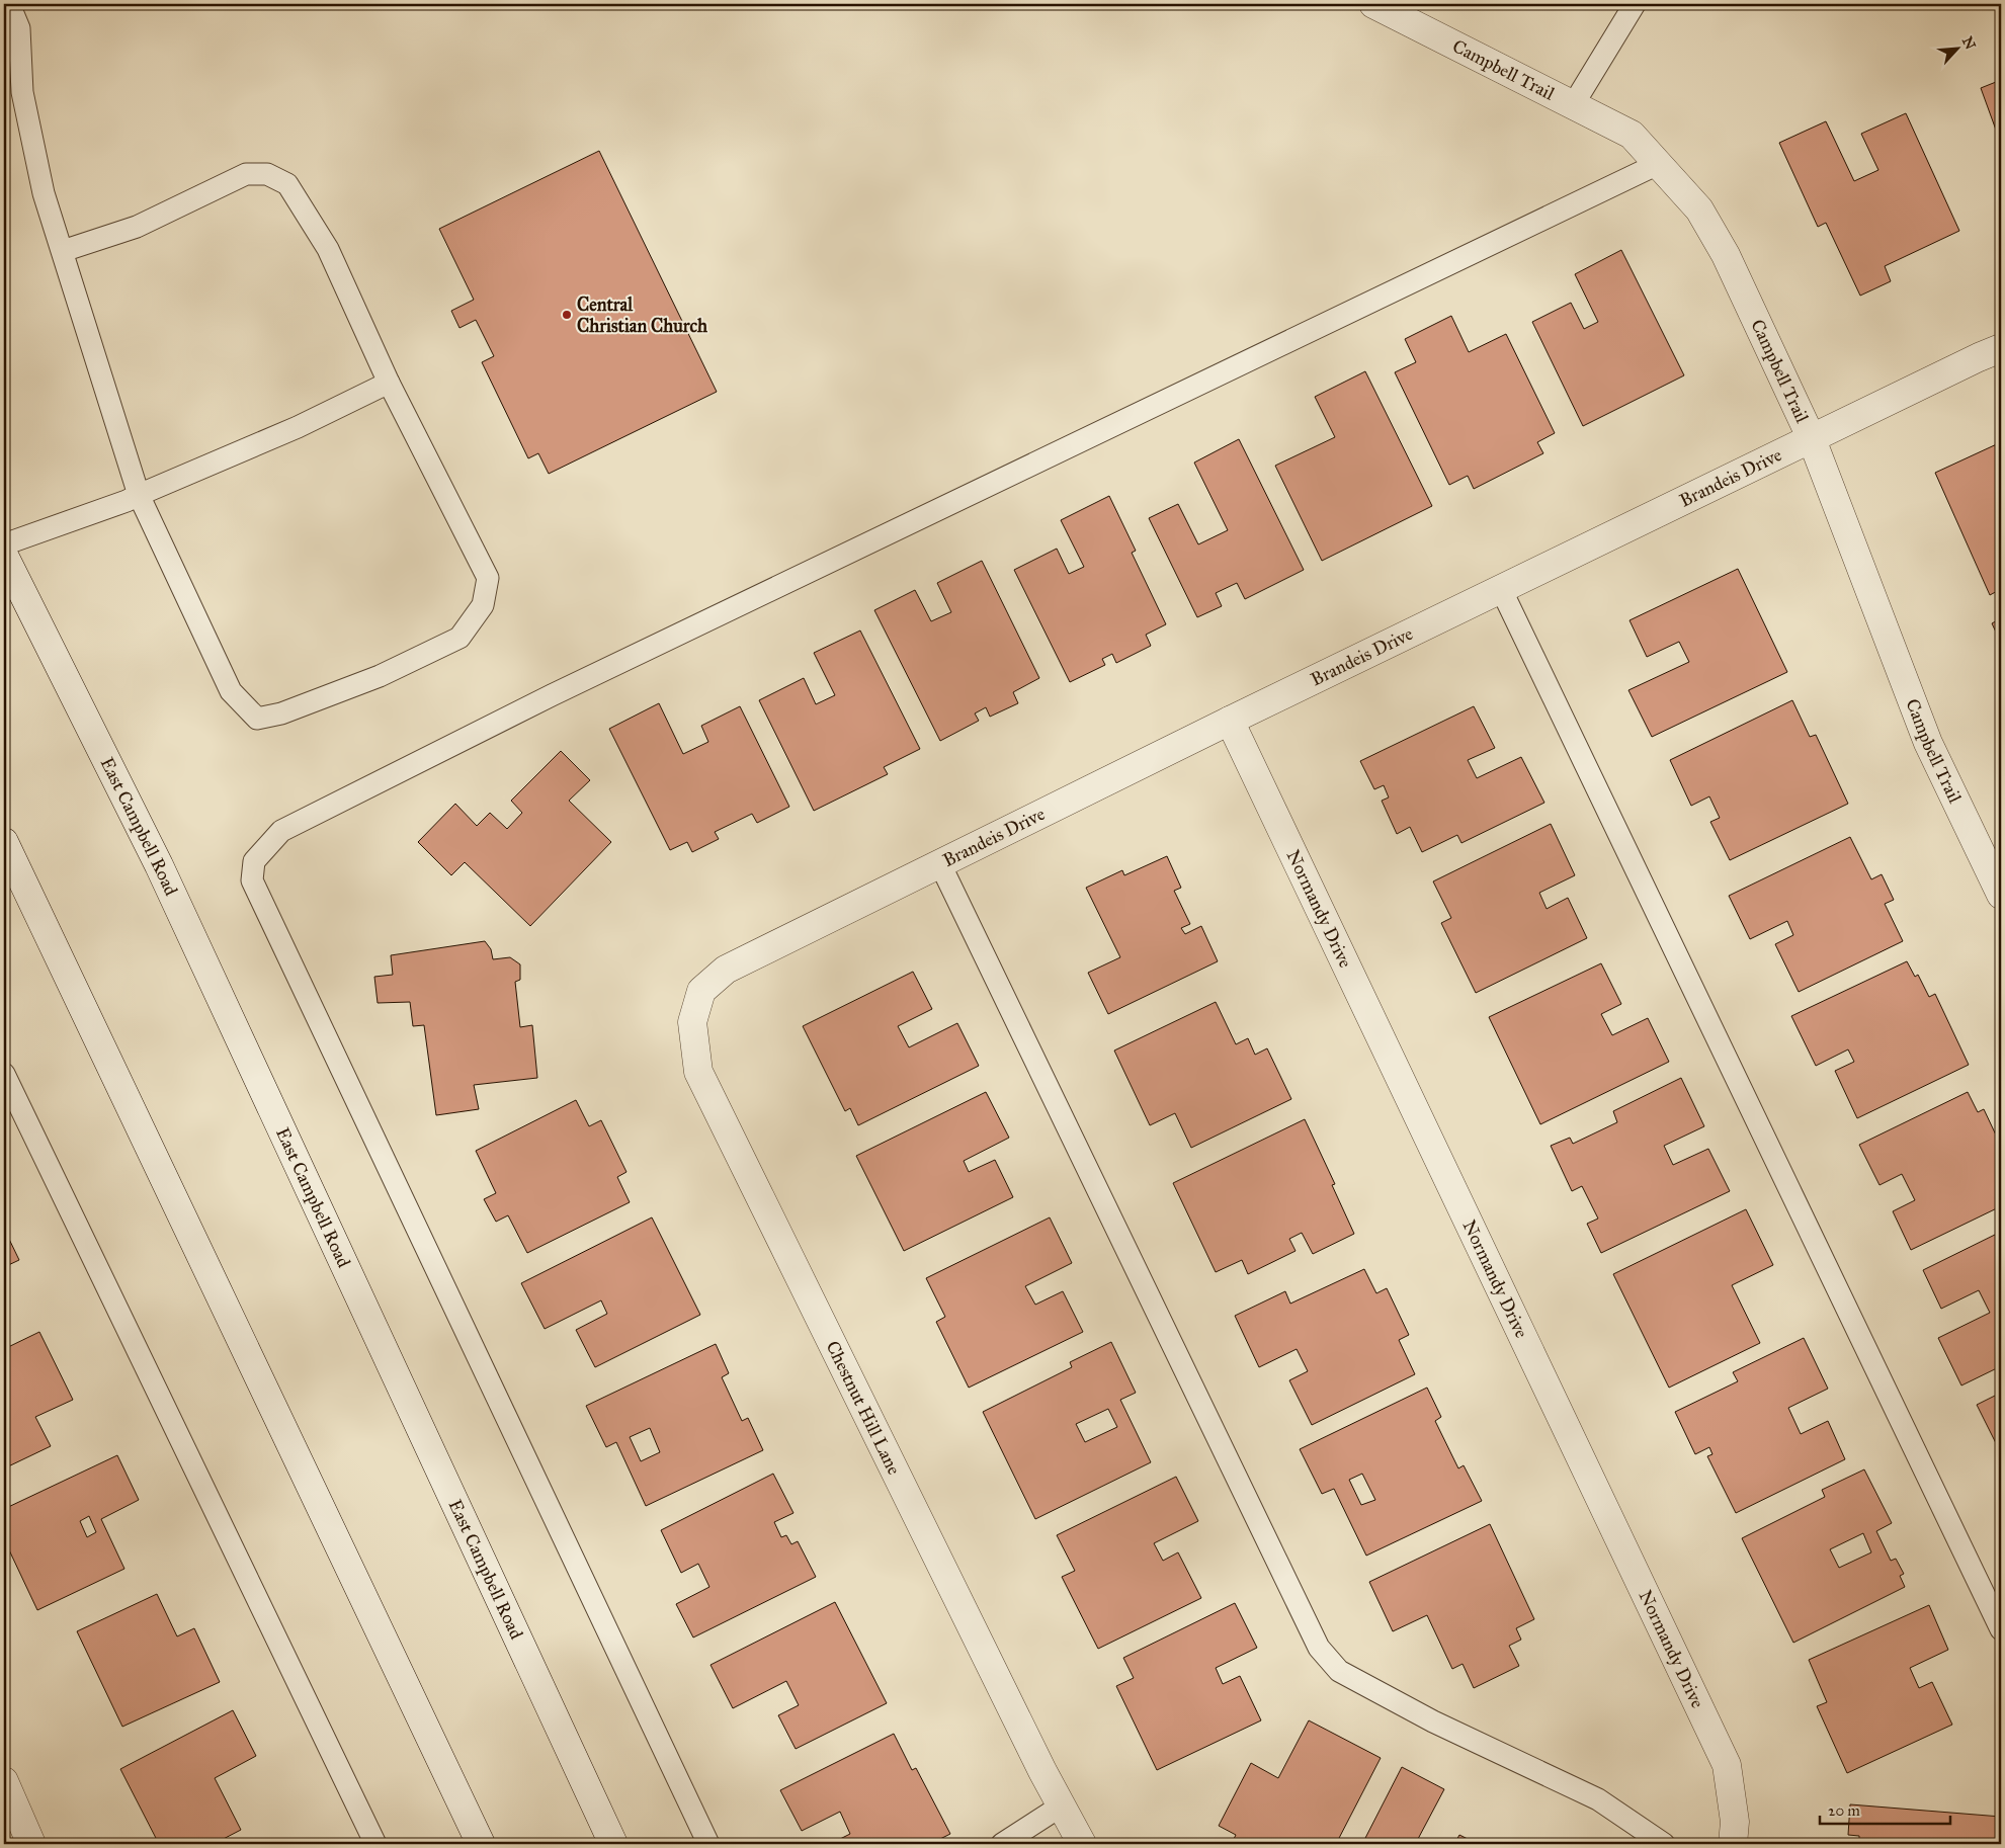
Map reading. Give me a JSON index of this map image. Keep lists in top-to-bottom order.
{
  "streets": {
    "street": [
      "Campbell Trail",
      "Brandeis Drive",
      "East Campbell Road",
      "Normandy Drive",
      "Chestnut Hill Lane"
    ]
  },
  "crossings": [
    ["Campbell Trail", "Brandeis Drive"],
    ["Brandeis Drive", "Normandy Drive"],
    ["Brandeis Drive", "Chestnut Hill Lane"]
  ],
  "places": ["Central Christian Church"],
  "scale_bar": "20 m",
  "north": "top right"
}
